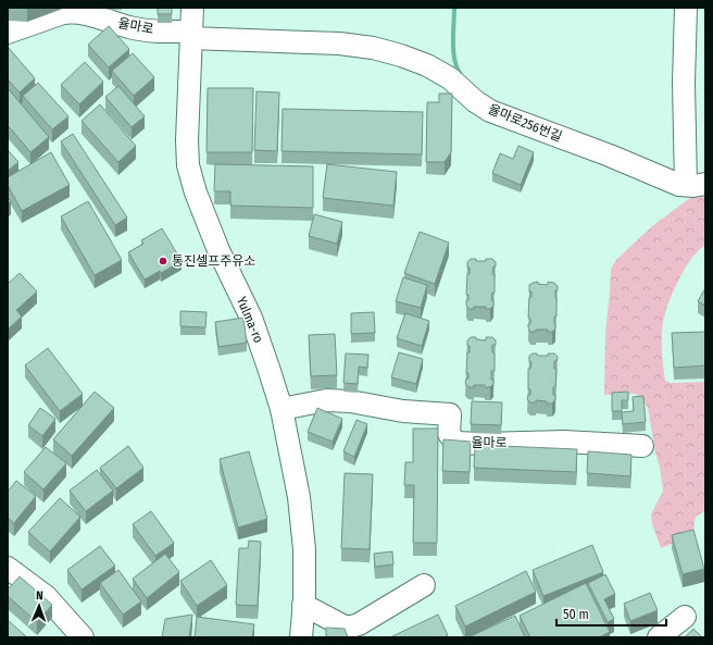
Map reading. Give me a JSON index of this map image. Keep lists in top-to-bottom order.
{
  "streets": {
    "street": ["율마로", "율마로256번길", "Yulma-ro"]
  },
  "crossings": [
    ["율마로", "율마로256번길"],
    ["율마로", "Yulma-ro"],
    ["율마로256번길", "Yulma-ro"]
  ],
  "places": ["통진셀프주유소"],
  "scale_bar": "50 m",
  "north": "top"
}
